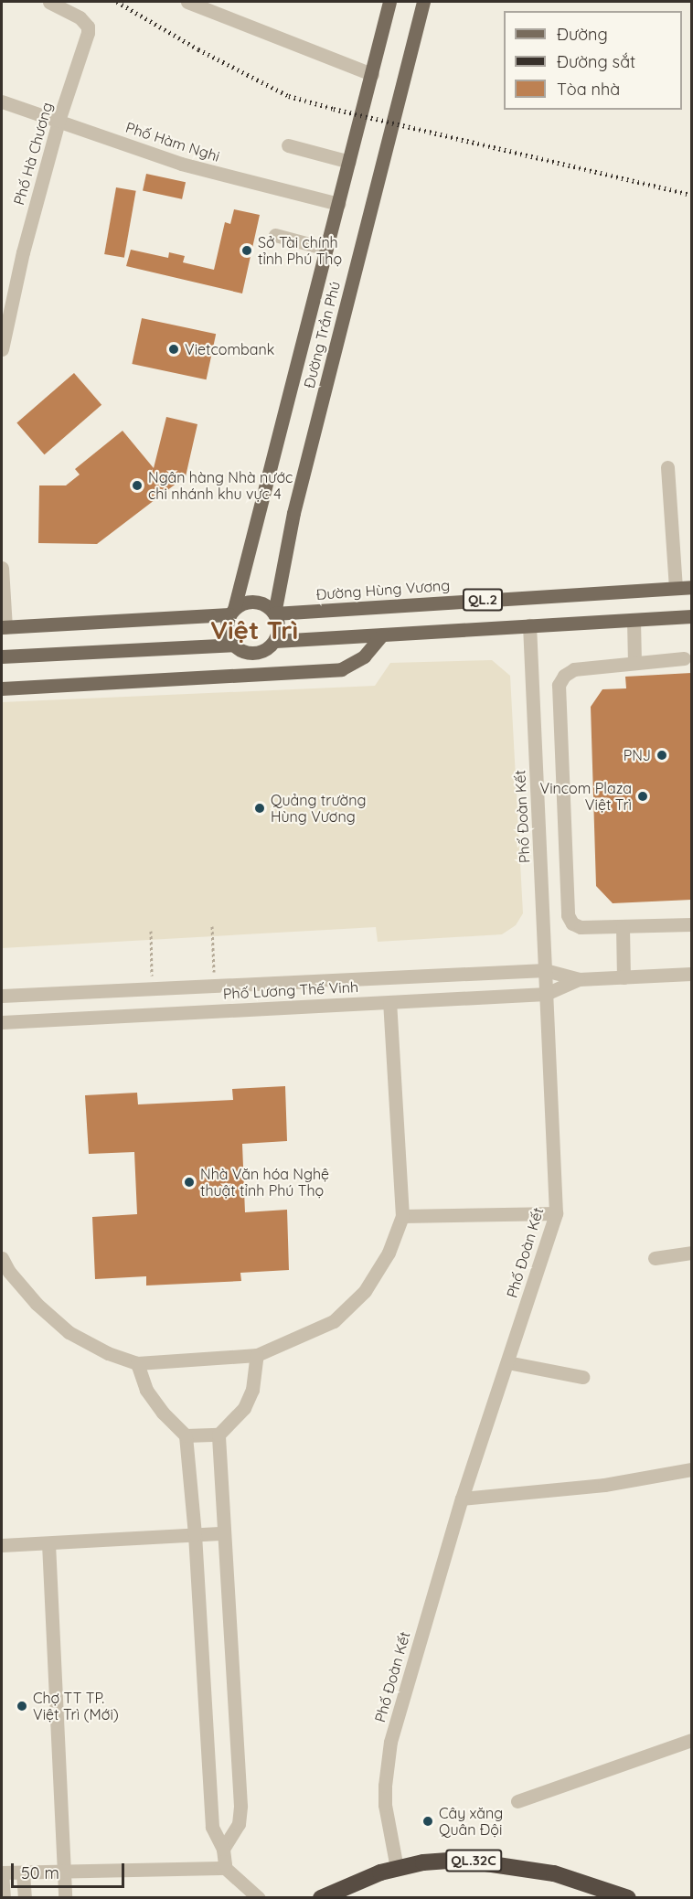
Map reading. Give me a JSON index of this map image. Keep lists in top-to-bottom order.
{
  "streets": {
    "highway": ["QL.32C"],
    "main road": ["Đường Trần Phú", "Đường Hùng Vương", "QL.2"],
    "street": [
      "Phố Hàm Nghi",
      "Phố Hà Chương",
      "Phố Đoàn Kết",
      "Phố Lương Thế Vinh"
    ]
  },
  "crossings": [
    ["Phố Hàm Nghi", "Phố Hà Chương"],
    ["Phố Hàm Nghi", "Đường Trần Phú"],
    ["Đường Trần Phú", "Đường Hùng Vương"],
    ["Đường Trần Phú", "QL.2"],
    ["Đường Hùng Vương", "QL.2"],
    ["QL.2", "Phố Đoàn Kết"],
    ["Phố Đoàn Kết", "Phố Lương Thế Vinh"],
    ["Phố Đoàn Kết", "QL.32C"]
  ],
  "districts": ["Việt Trì"],
  "places": [
    "Sở Tài chính tỉnh Phú Thọ",
    "Vietcombank",
    "Ngân hàng Nhà nước chi nhánh khu vực 4",
    "PNJ",
    "Vincom Plaza Việt Trì",
    "Quảng trường Hùng Vương",
    "Nhà Văn hóa Nghệ thuật tỉnh Phú Thọ",
    "Chợ TT TP. Việt Trì (Mới)",
    "Cây xăng Quân Đội"
  ],
  "legend": ["Đường", "Đường sắt", "Tòa nhà"],
  "scale_bar": "50 m"
}
